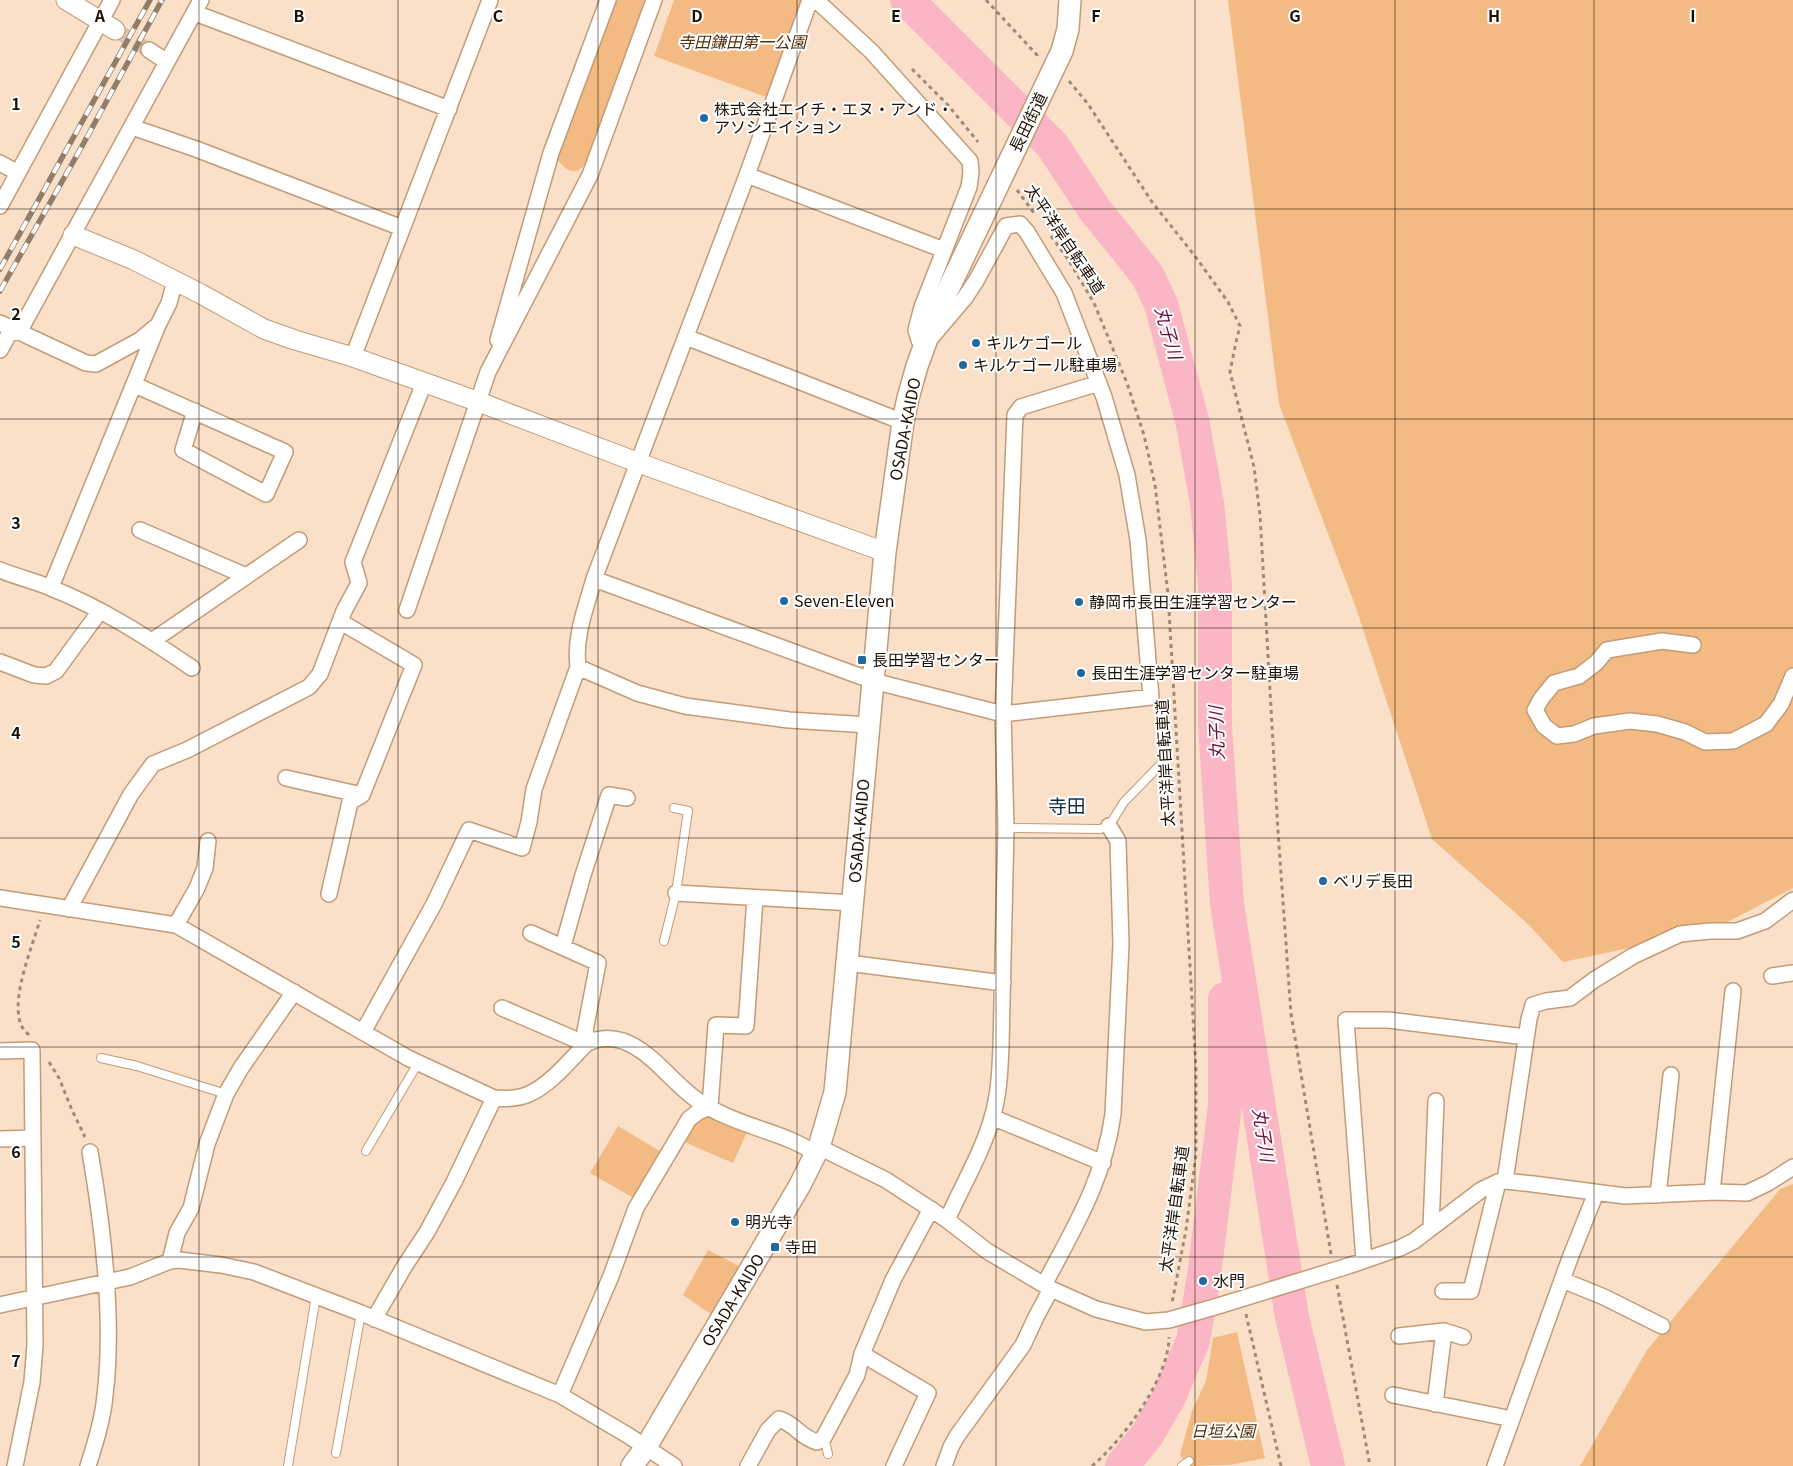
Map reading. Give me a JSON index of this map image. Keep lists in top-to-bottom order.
{
  "streets": {
    "main road": ["長田街道", "OSADA-KAIDO"],
    "path": ["太平洋岸自転車道"]
  },
  "crossings": [
    ["長田街道", "太平洋岸自転車道"],
    ["長田街道", "OSADA-KAIDO"],
    ["太平洋岸自転車道", "OSADA-KAIDO"]
  ],
  "districts": ["寺田"],
  "water": ["丸子川"],
  "parks": ["寺田鎌田第一公園", "日垣公園"],
  "places": {
    "other": [
      "株式会社エイチ・エヌ・アンド・ アソシエイション",
      "キルケゴール",
      "キルケゴール駐車場",
      "Seven-Eleven",
      "静岡市長田生涯学習センター",
      "長田生涯学習センター駐車場",
      "ベリデ長田",
      "明光寺",
      "水門"
    ],
    "transit": ["長田学習センター", "寺田"]
  },
  "grid": {
    "columns": [
      "A",
      "B",
      "C",
      "D",
      "E",
      "F",
      "G",
      "H",
      "I"
    ],
    "rows": [
      "1",
      "2",
      "3",
      "4",
      "5",
      "6",
      "7"
    ]
  }
}
